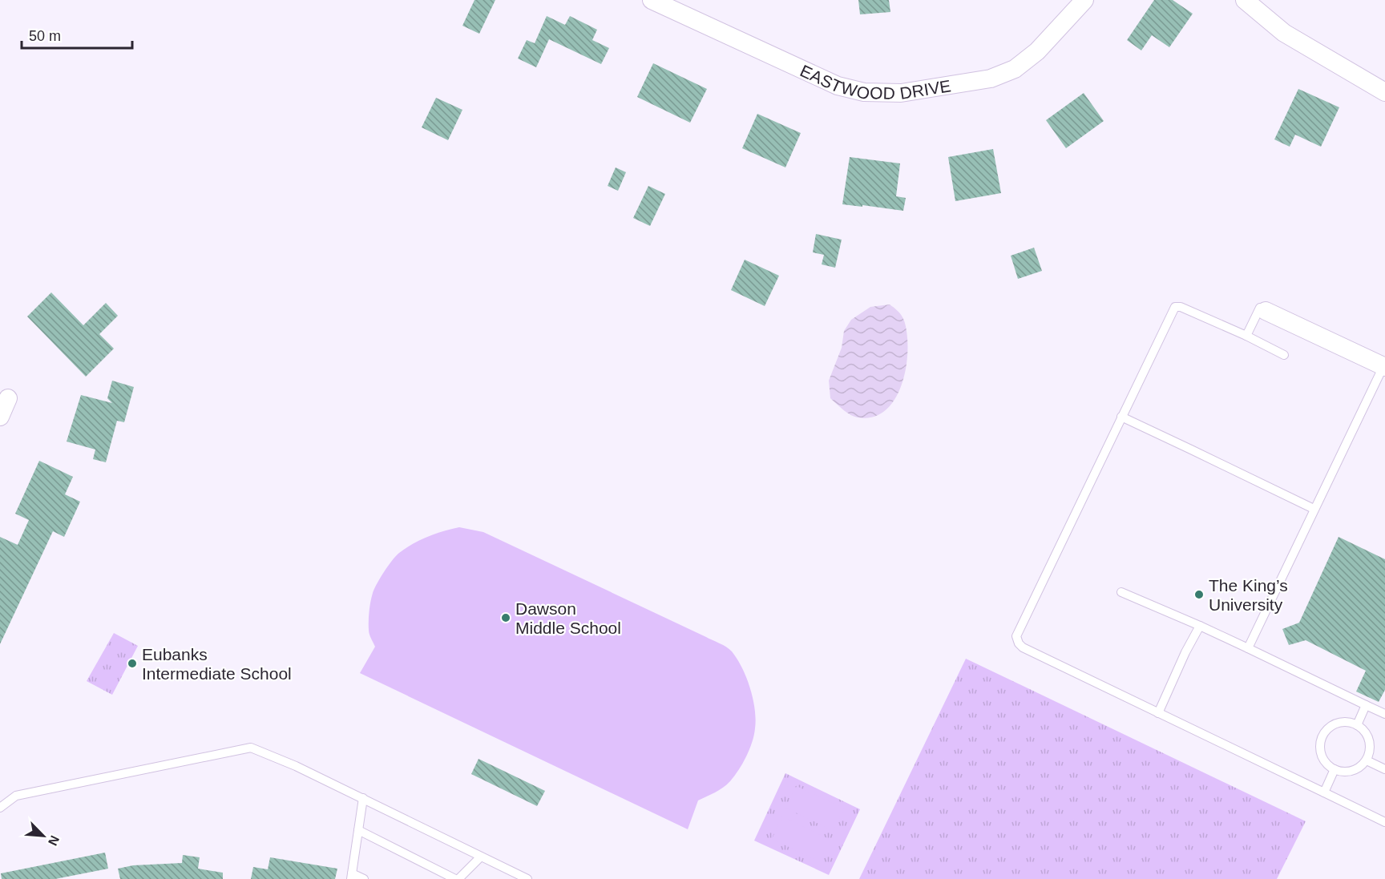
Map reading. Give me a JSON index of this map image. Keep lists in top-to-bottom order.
{
  "streets": {
    "street": ["EASTWOOD DRIVE"]
  },
  "places": ["The King’s University", "Dawson Middle School", "Eubanks Intermediate School"],
  "scale_bar": "50 m",
  "north": "bottom right"
}
